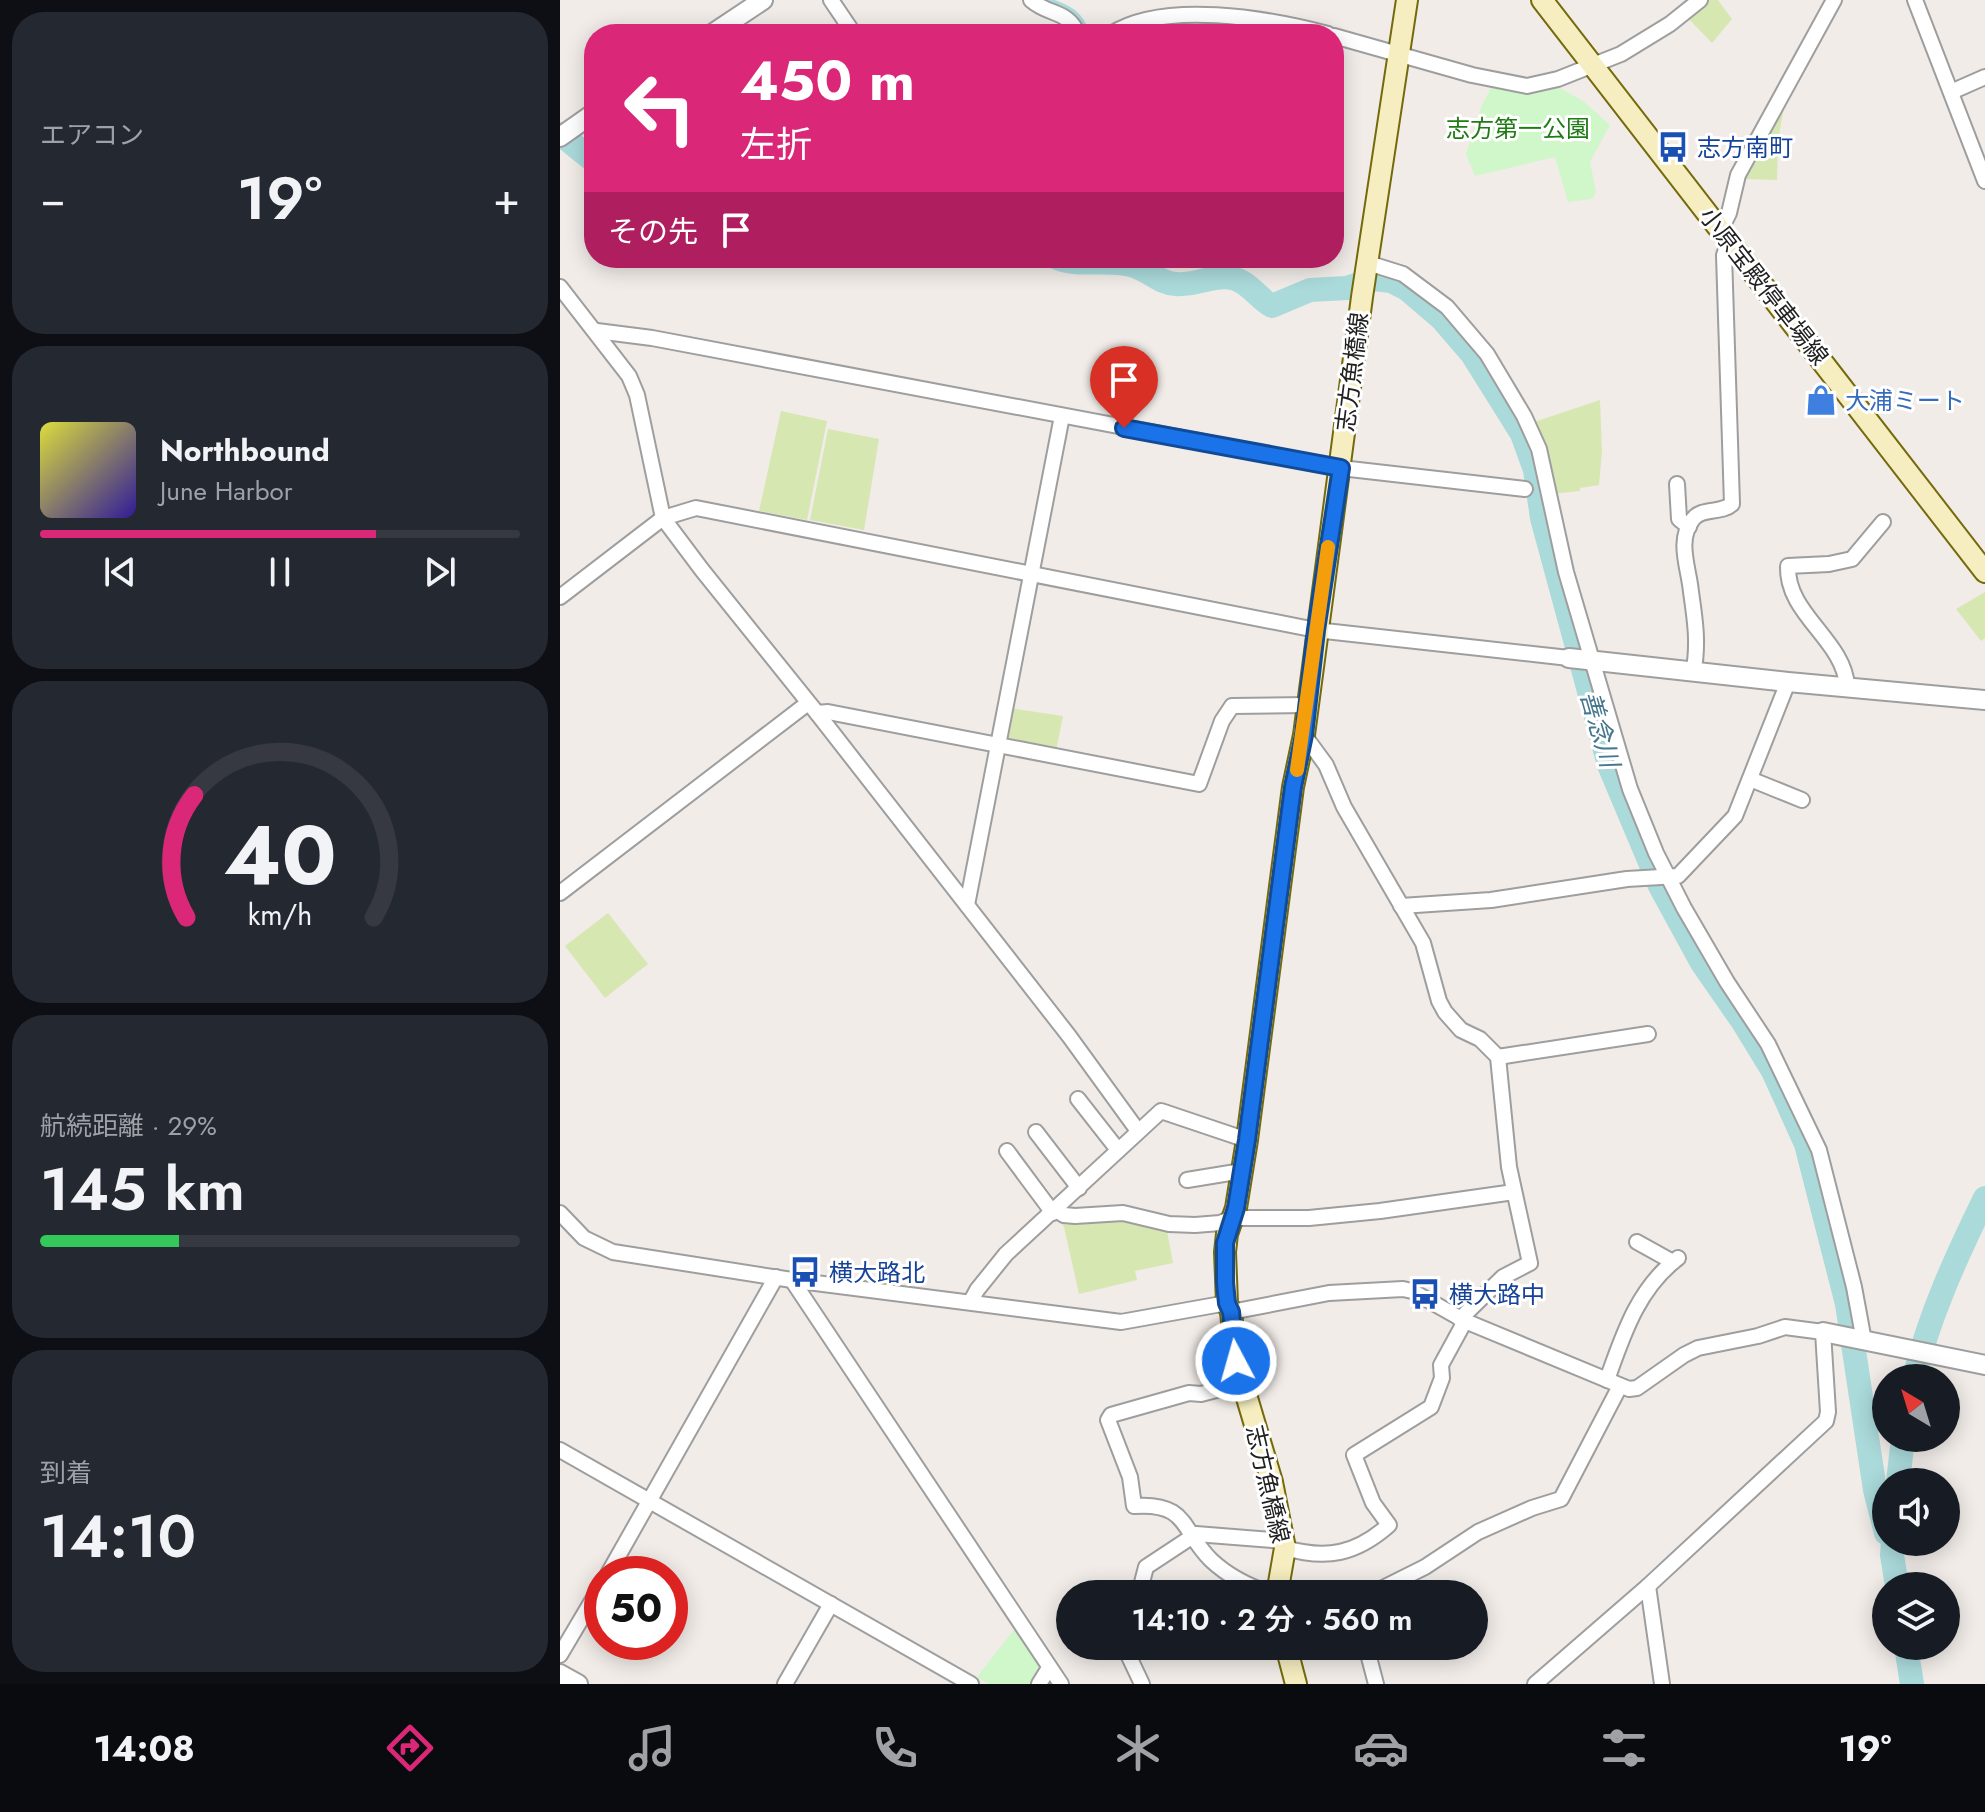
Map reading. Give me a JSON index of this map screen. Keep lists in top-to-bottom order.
{
  "streets": {
    "main road": ["小原宝殿停車場線", "志方魚橋線"]
  },
  "water": ["善念川"],
  "parks": ["志方第一公園"],
  "places": {
    "bus stop": ["志方南町", "横大路北", "横大路中"],
    "shop": ["大浦ミート"]
  },
  "north": "top left",
  "page": {
    "tile": [
      "エアコン",
      ["航続距離 · 29%", "145 km"],
      ["到着", "14:10"]
    ],
    "turn": ["450 m", "左折"],
    "heat": ["−", "19°", "+"],
    "then": "その先",
    "song": ["Northbound", "June Harbor"],
    "limit": "50",
    "trip": "14:10 · 2 分 · 560 m",
    "tabs": ["14:08", "19°"],
    "gauge": ["40", "km/h"]
  }
}
